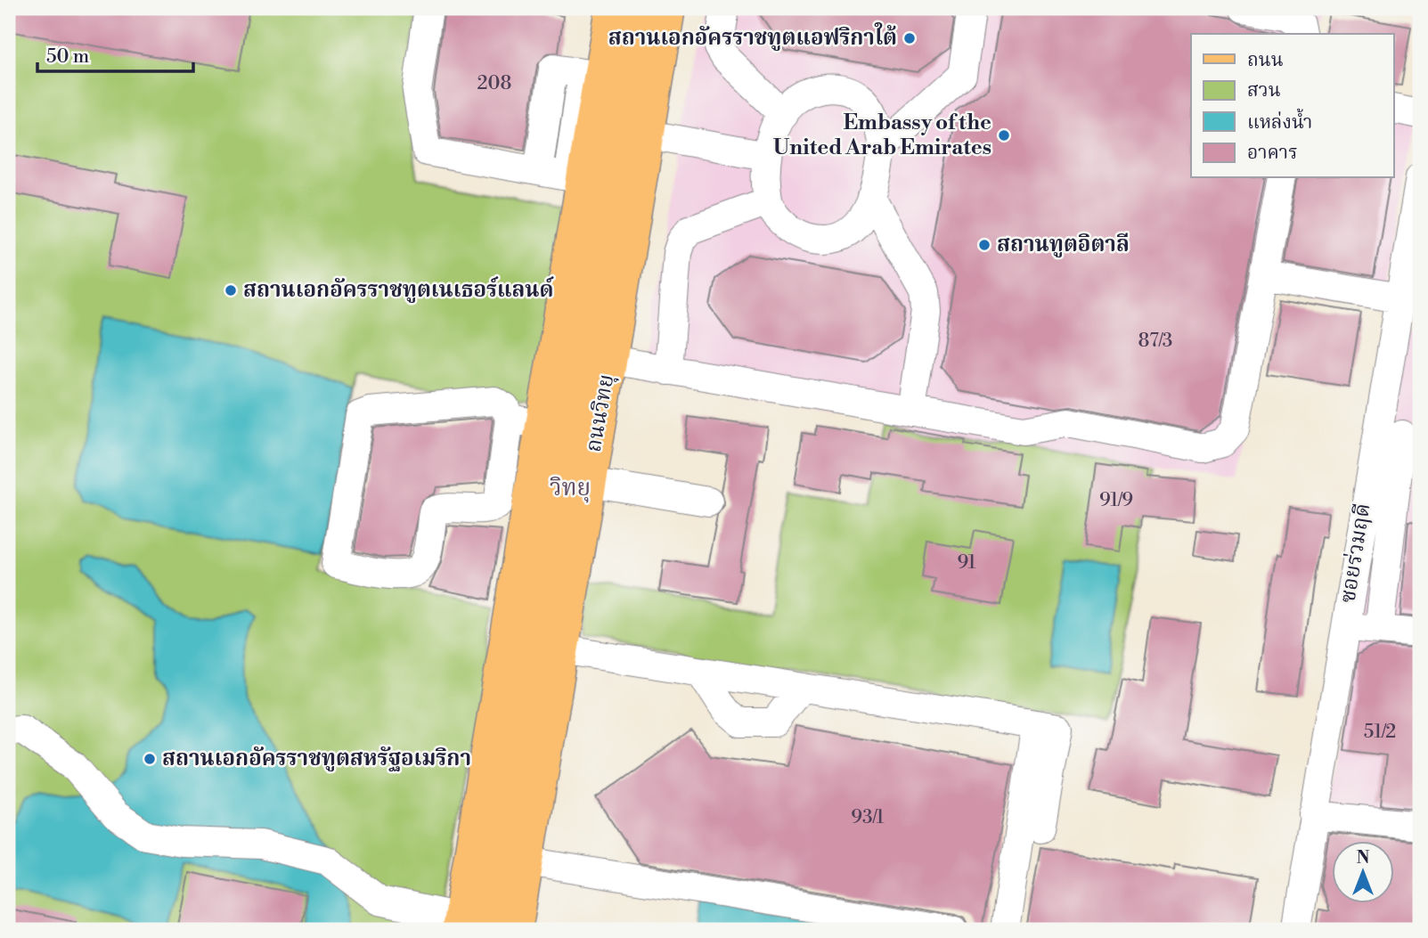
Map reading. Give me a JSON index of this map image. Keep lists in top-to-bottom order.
{
  "streets": {
    "main road": ["ถนนวิทยุ"],
    "street": ["ซอยร่วมฤดี"]
  },
  "districts": ["วิทยุ"],
  "places": [
    "สถานเอกอัครราชทูตแอฟริกาใต้",
    "Embassy of the United Arab Emirates",
    "สถานทูตอิตาลี",
    "สถานเอกอัครราชทูตเนเธอร์แลนด์",
    "สถานเอกอัครราชทูตสหรัฐอเมริกา"
  ],
  "house_numbers": [
    "208",
    "87/3",
    "91/9",
    "91",
    "51/2",
    "93/1"
  ],
  "legend": [
    "ถนน",
    "สวน",
    "แหล่งน้ำ",
    "อาคาร"
  ],
  "scale_bar": "50 m",
  "north": "top"
}
